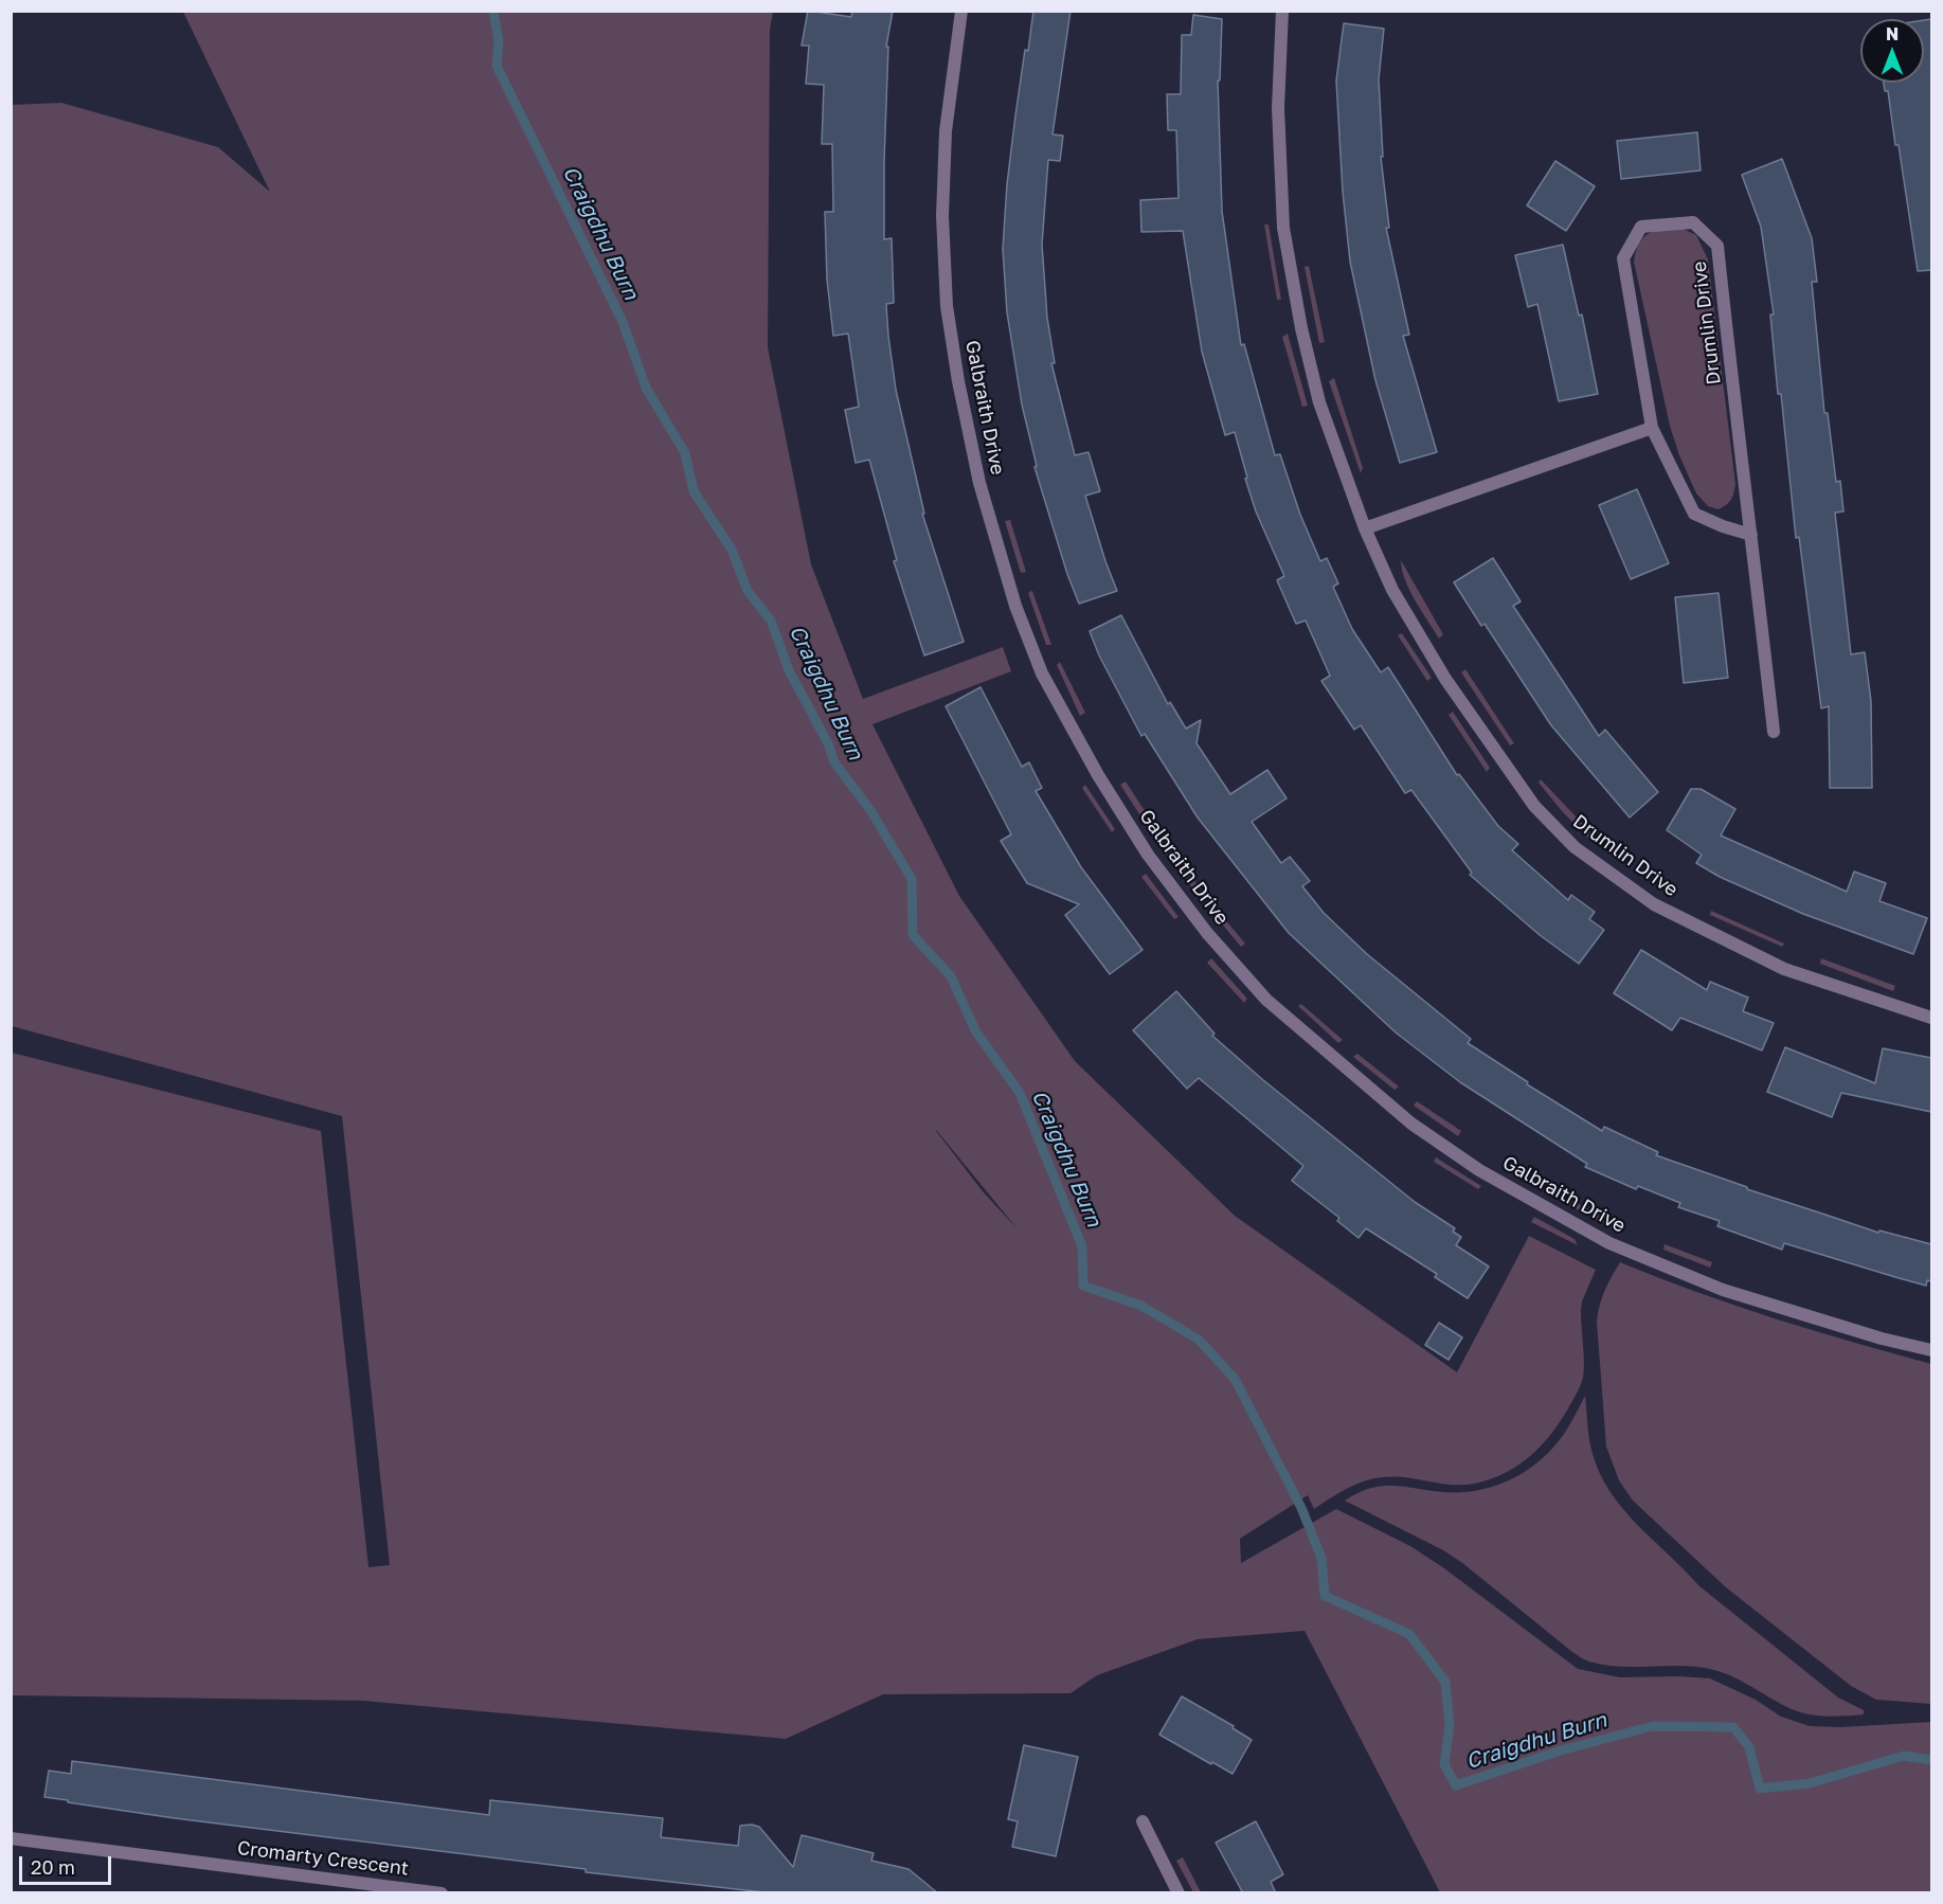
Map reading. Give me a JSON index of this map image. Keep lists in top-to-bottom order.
{
  "streets": {
    "street": ["Drumlin Drive", "Galbraith Drive", "Cromarty Crescent"]
  },
  "water": ["Craigdhu Burn"],
  "scale_bar": "20 m",
  "north": "top"
}
